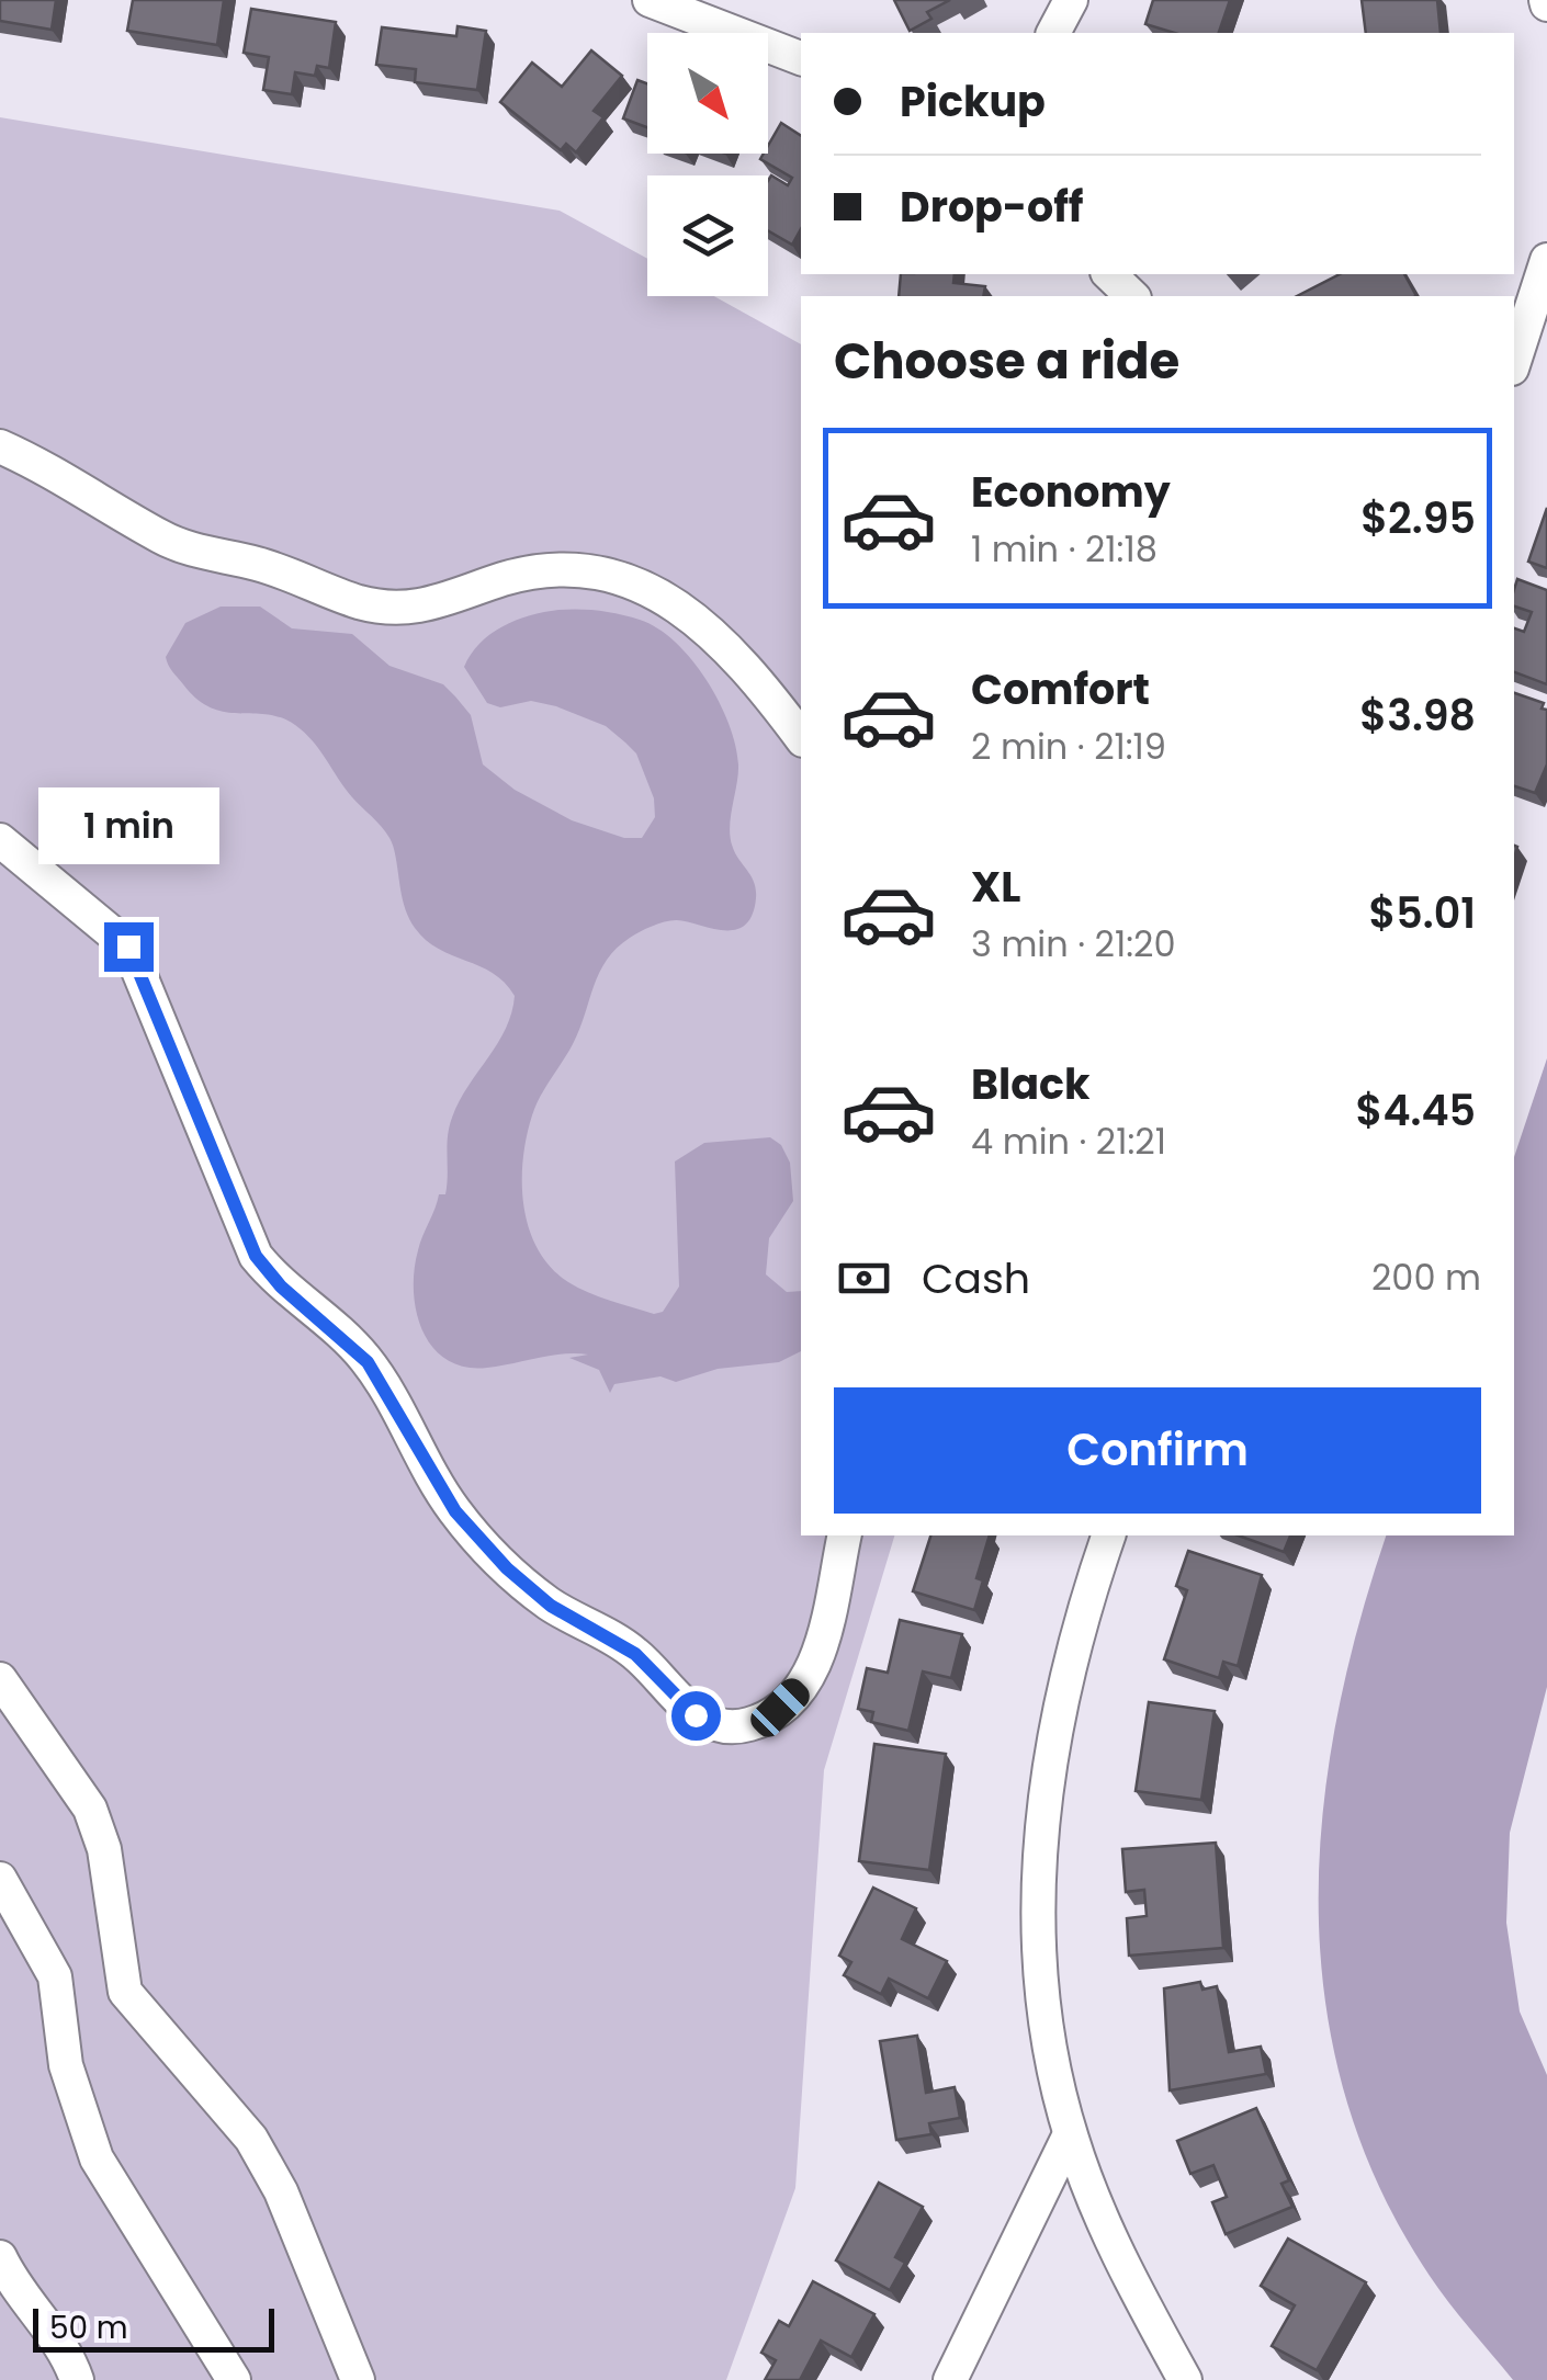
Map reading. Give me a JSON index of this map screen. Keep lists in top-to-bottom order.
{
  "scale_bar": "50 m",
  "north": "bottom right",
  "page": {
    "banner": ["Pickup", "Drop-off"],
    "heading": "Choose a ride",
    "list": [
      {
        "name": "Economy",
        "note": "1 min · 21:18",
        "value": "$2.95"
      },
      {
        "name": "Comfort",
        "note": "2 min · 21:19",
        "value": "$3.98"
      },
      {
        "name": "XL",
        "note": "3 min · 21:20",
        "value": "$5.01"
      },
      {
        "name": "Black",
        "note": "4 min · 21:21",
        "value": "$4.45"
      }
    ],
    "bubble": "1 min",
    "pay": ["Cash", "200 m"],
    "buttons": "Confirm",
    "scale": "50 m"
  }
}
